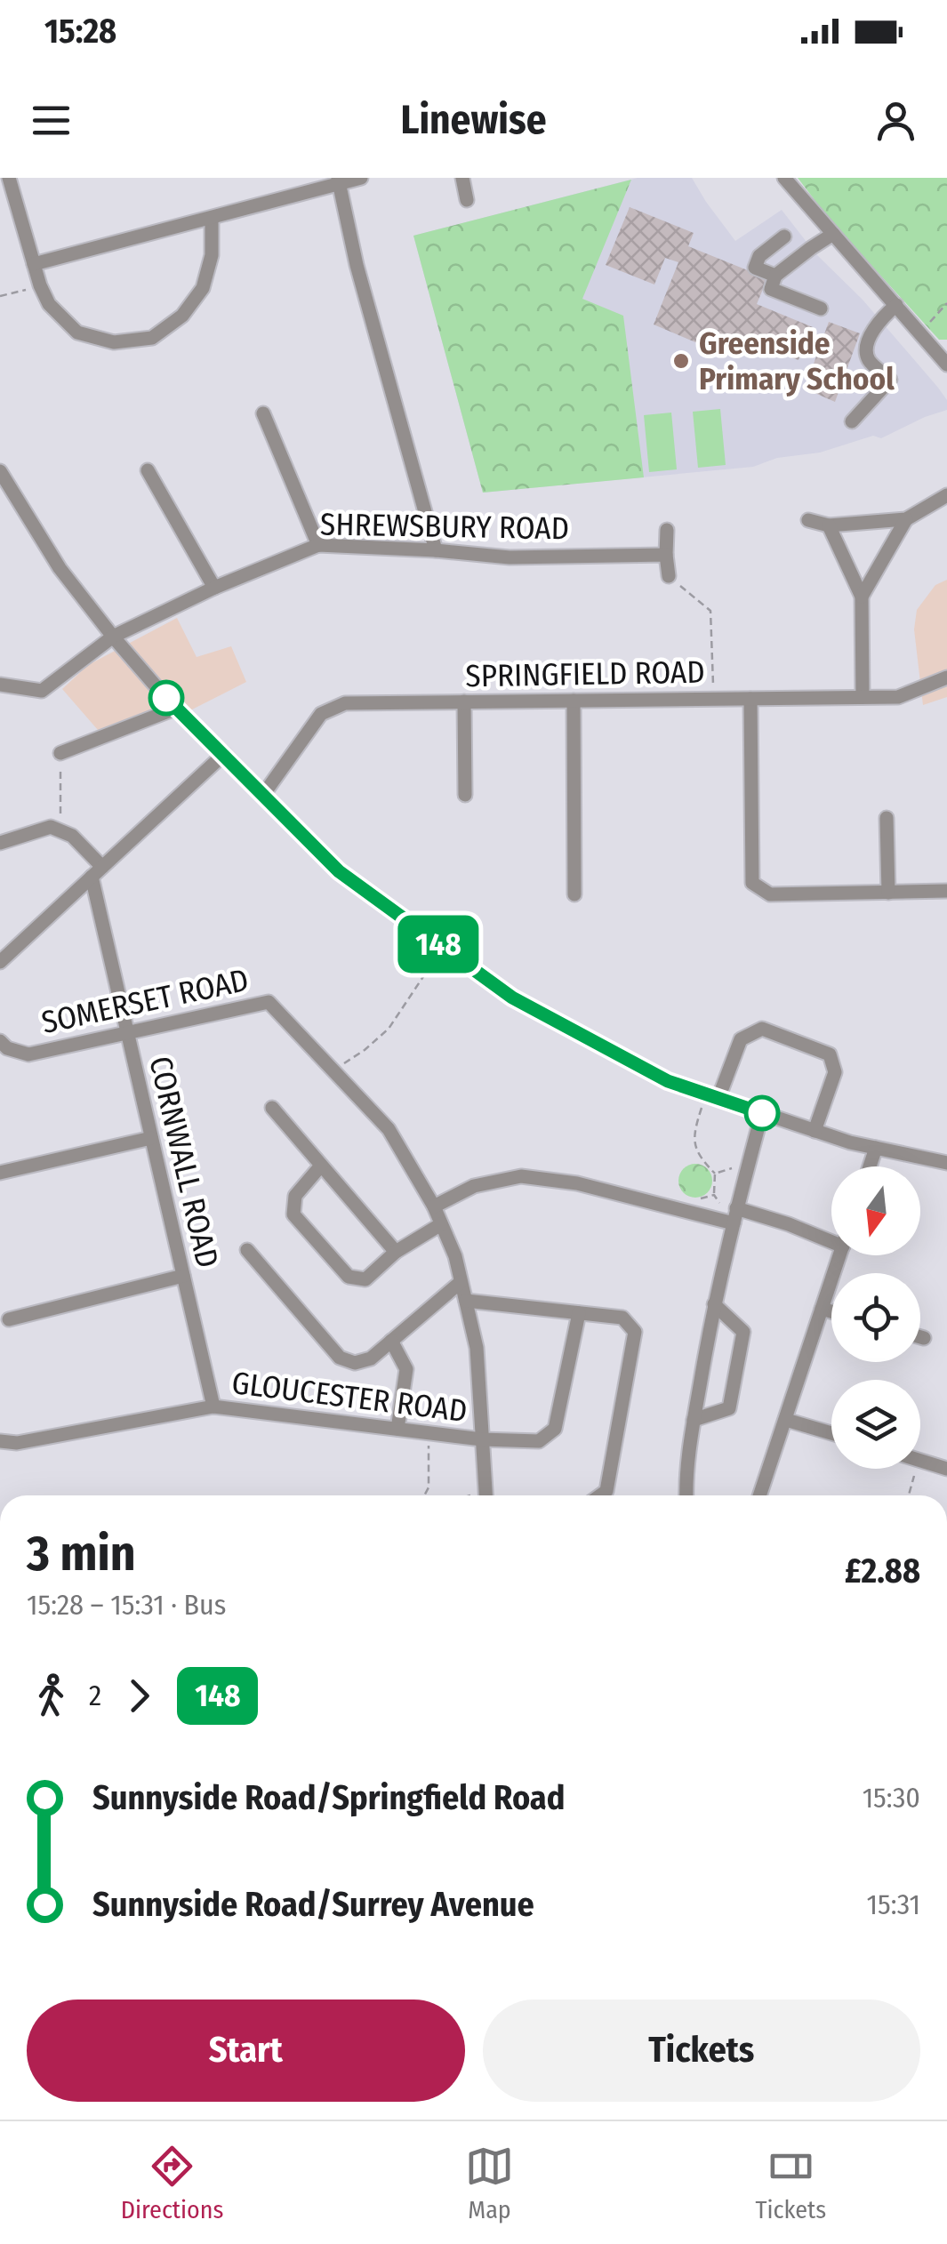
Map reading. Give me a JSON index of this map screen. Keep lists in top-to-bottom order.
{
  "streets": {
    "street": [
      "SHREWSBURY ROAD",
      "SPRINGFIELD ROAD",
      "SOMERSET ROAD",
      "CORNWALL ROAD",
      "GLOUCESTER ROAD"
    ]
  },
  "crossings": [
    ["SOMERSET ROAD", "CORNWALL ROAD"],
    ["SOMERSET ROAD", "GLOUCESTER ROAD"],
    ["CORNWALL ROAD", "GLOUCESTER ROAD"]
  ],
  "places": ["Greenside Primary School"],
  "lines": ["bus line 148"],
  "north": "bottom",
  "page": {
    "status": "15:28",
    "header": "Linewise",
    "on_map": "148",
    "heading": ["3 min", "15:28 – 15:31 · Bus", "£2.88"],
    "legs": ["2", "148"],
    "list": [
      {
        "name": "Sunnyside Road/Springfield Road",
        "value": "15:30"
      },
      {
        "name": "Sunnyside Road/Surrey Avenue",
        "value": "15:31"
      }
    ],
    "buttons": ["Start", "Tickets"],
    "tabs": ["Directions", "Map", "Tickets"]
  }
}
